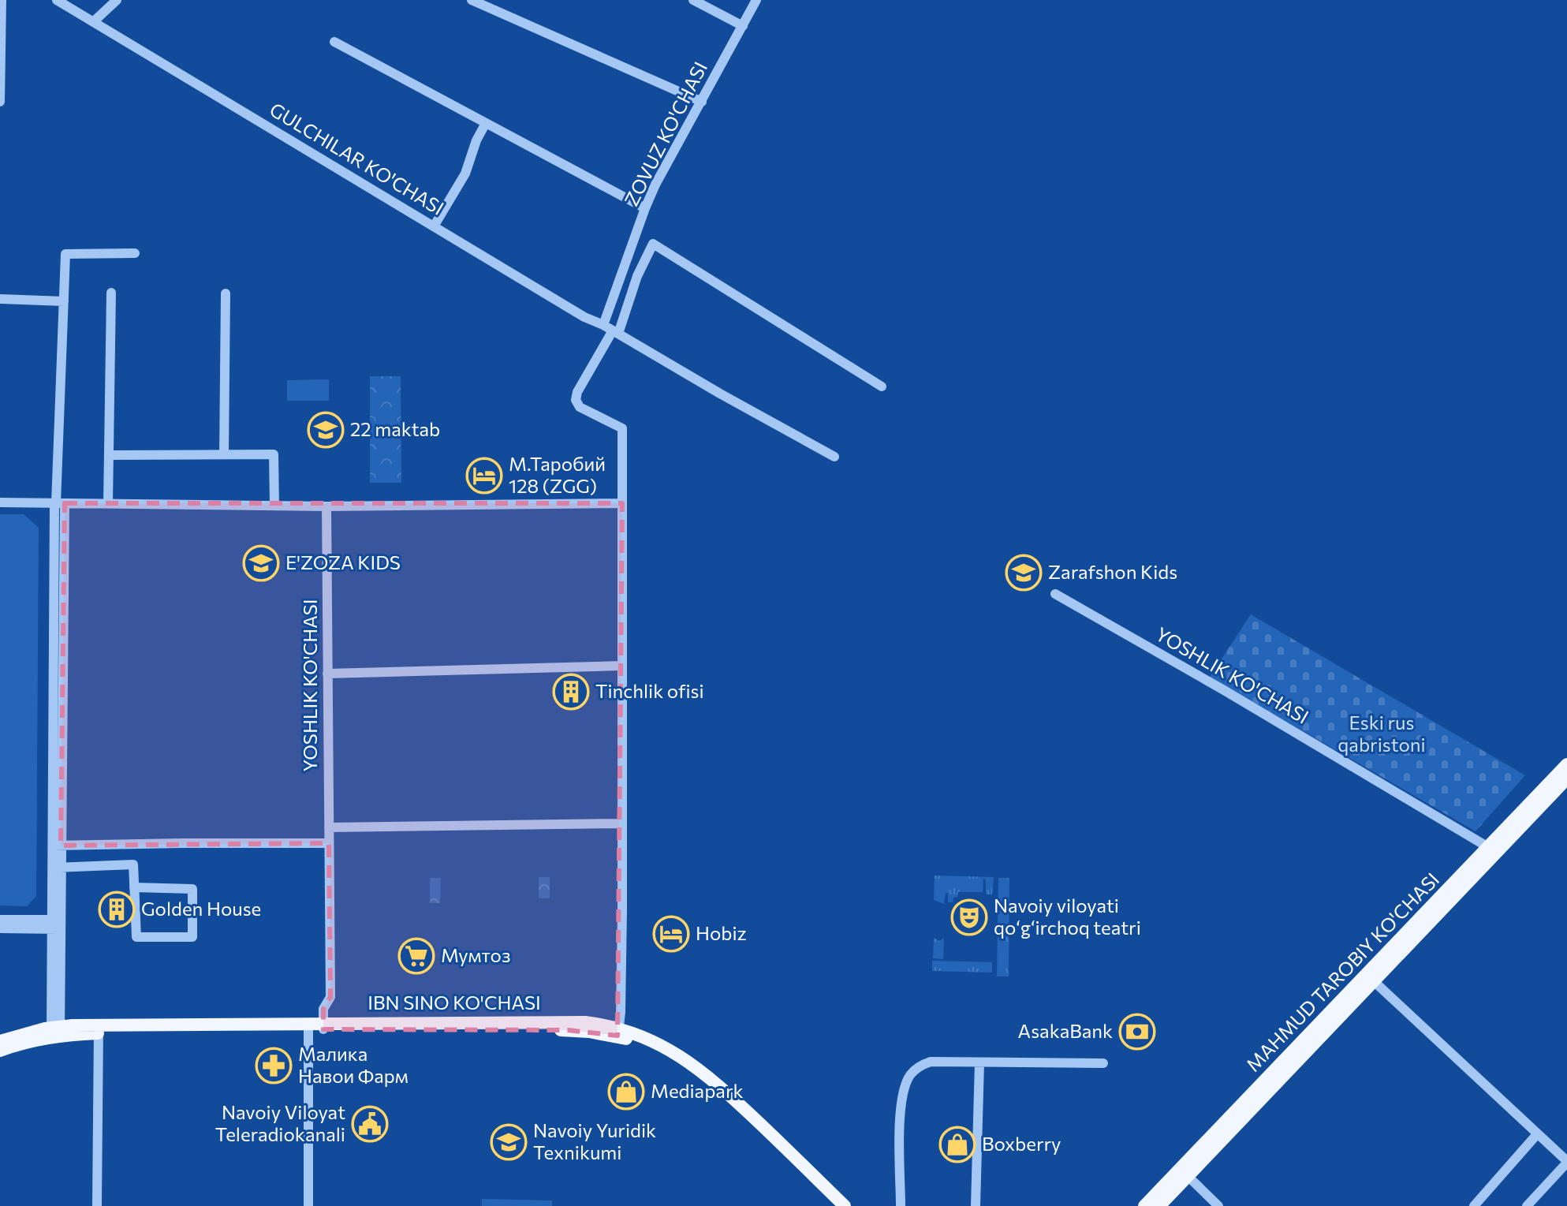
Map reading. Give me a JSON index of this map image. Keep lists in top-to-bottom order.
{
  "streets": {
    "main road": ["MAHMUD TAROBIY KO'CHASI"],
    "street": ["ZOVUZ KO'CHASI", "GULCHILAR KO'CHASI", "YOSHLIK KO'CHASI"]
  },
  "crossings": [
    ["ZOVUZ KO'CHASI", "GULCHILAR KO'CHASI"],
    ["YOSHLIK KO'CHASI", "MAHMUD TAROBIY KO'CHASI"]
  ],
  "parks": ["Eski rus qabristoni"],
  "places": {
    "school or university": [
      "22 maktab",
      "E'ZOZA KIDS",
      "Zarafshon Kids",
      "Navoiy Yuridik Texnikumi"
    ],
    "hotel": ["М.Таробий 128 (ZGG)", "Hobiz"],
    "building": ["Tinchlik ofisi", "Golden House"],
    "theatre": ["Navoiy viloyati qoʻgʻirchoq teatri"],
    "supermarket": ["Мумтоз"],
    "bank": ["AsakaBank"],
    "pharmacy": ["Малика Навои Фарм"],
    "shop": ["Mediapark", "Boxberry"],
    "public building": ["Navoiy Viloyat Teleradiokanali"]
  }
}
